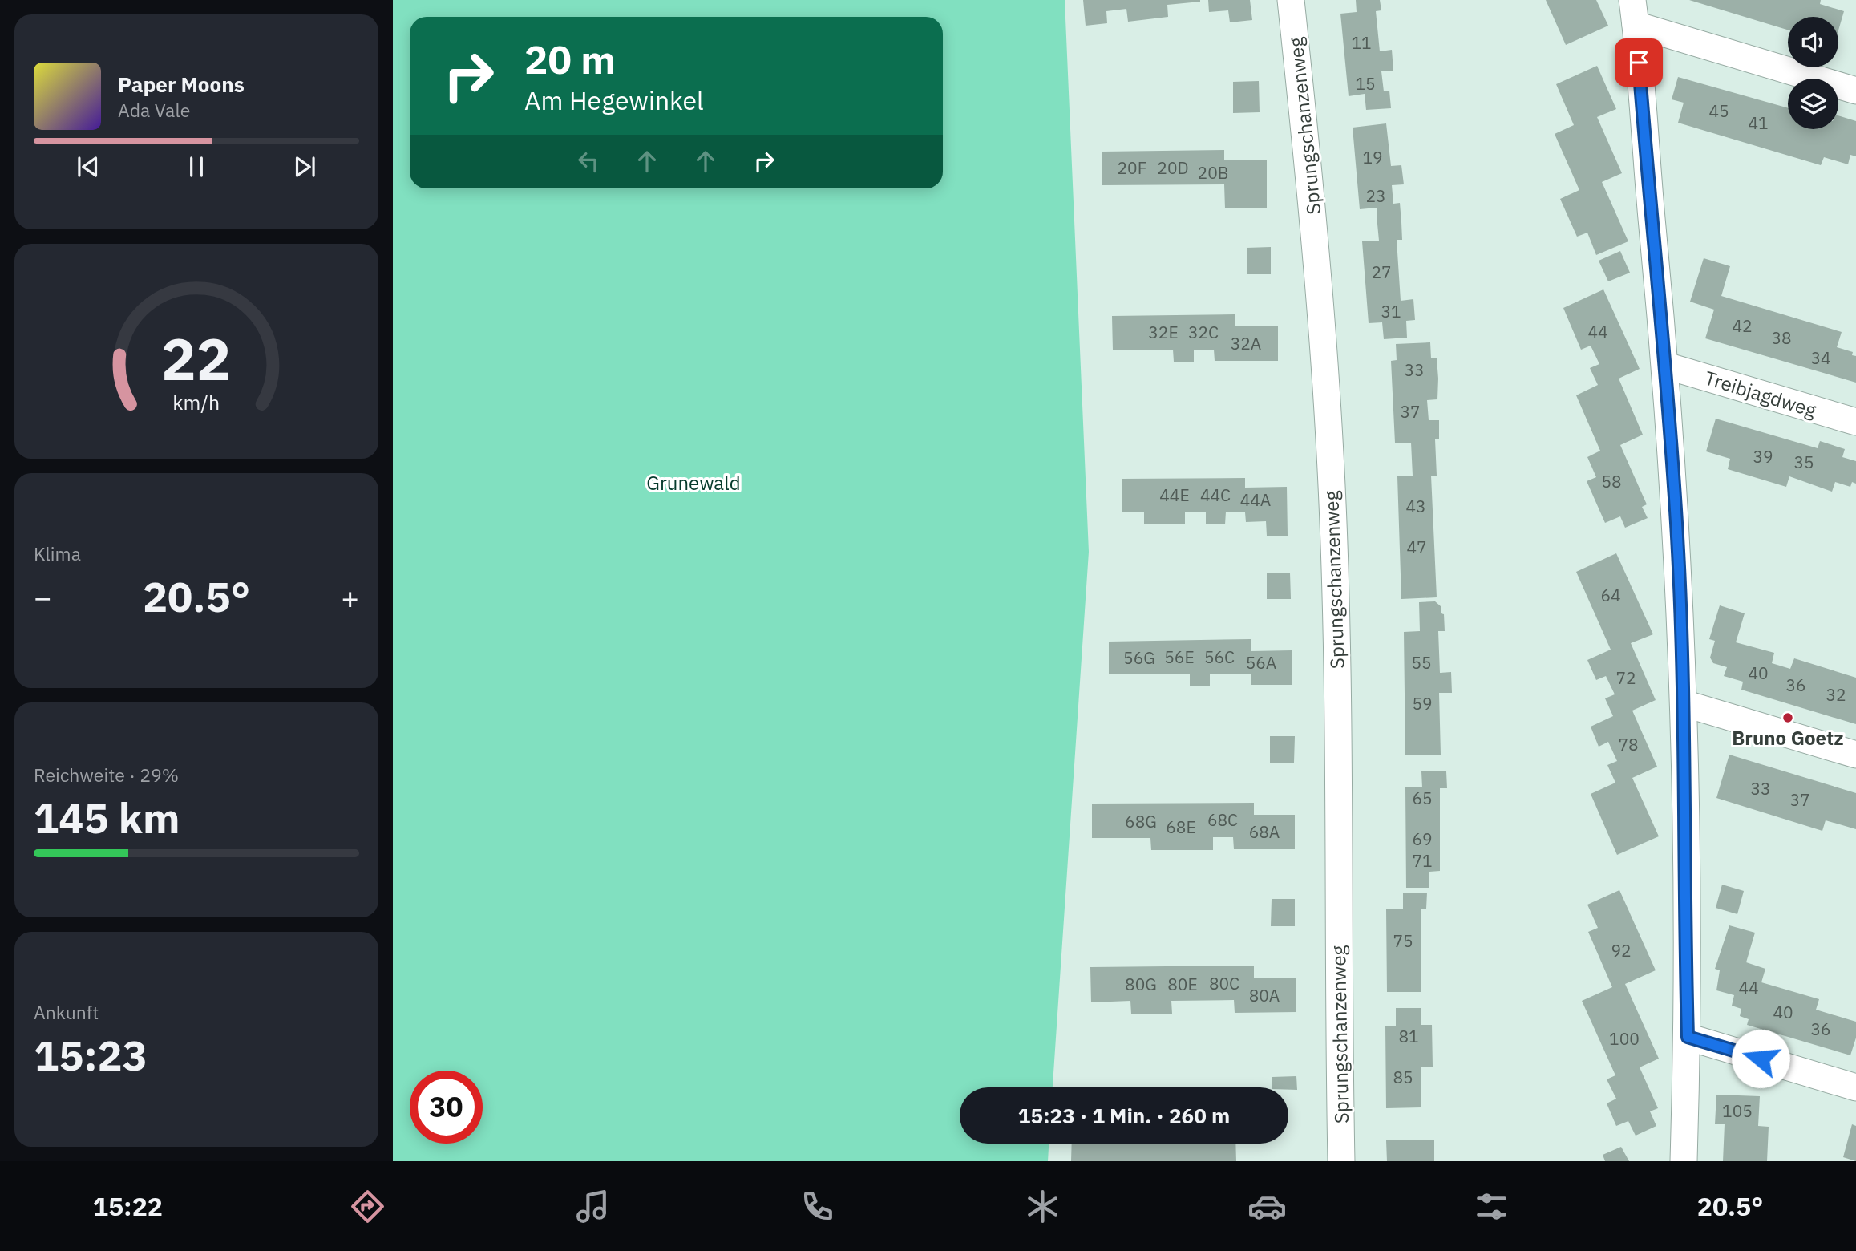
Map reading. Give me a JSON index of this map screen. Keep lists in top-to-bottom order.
{
  "streets": {
    "street": ["Sprungschanzenweg", "Treibjagdweg"]
  },
  "parks": ["Grunewald"],
  "places": ["Bruno Goetz"],
  "house_numbers": [
    "11",
    "15",
    "45",
    "41",
    "19",
    "20F",
    "20D",
    "20B",
    "23",
    "27",
    "31",
    "42",
    "44",
    "32E",
    "32C",
    "38",
    "32A",
    "34",
    "33",
    "37",
    "39",
    "35",
    "58",
    "44E",
    "44C",
    "44A",
    "43",
    "47",
    "64",
    "56E",
    "56C",
    "56G",
    "56A",
    "55",
    "40",
    "72",
    "36",
    "32",
    "59",
    "78",
    "33",
    "65",
    "37",
    "68C",
    "68G",
    "68E",
    "68A",
    "69",
    "71",
    "75",
    "92",
    "80C",
    "80G",
    "80E",
    "44",
    "80A",
    "40",
    "36",
    "81",
    "100",
    "85",
    "105"
  ],
  "page": {
    "turn": ["20 m", "Am Hegewinkel"],
    "song": ["Paper Moons", "Ada Vale"],
    "tile": [
      "Klima",
      ["Reichweite · 29%", "145 km"],
      ["Ankunft", "15:23"]
    ],
    "heat": ["−", "20.5°", "+"],
    "limit": "30",
    "trip": "15:23 · 1 Min. · 260 m",
    "tabs": ["15:22", "20.5°"],
    "gauge": ["22", "km/h"]
  }
}
